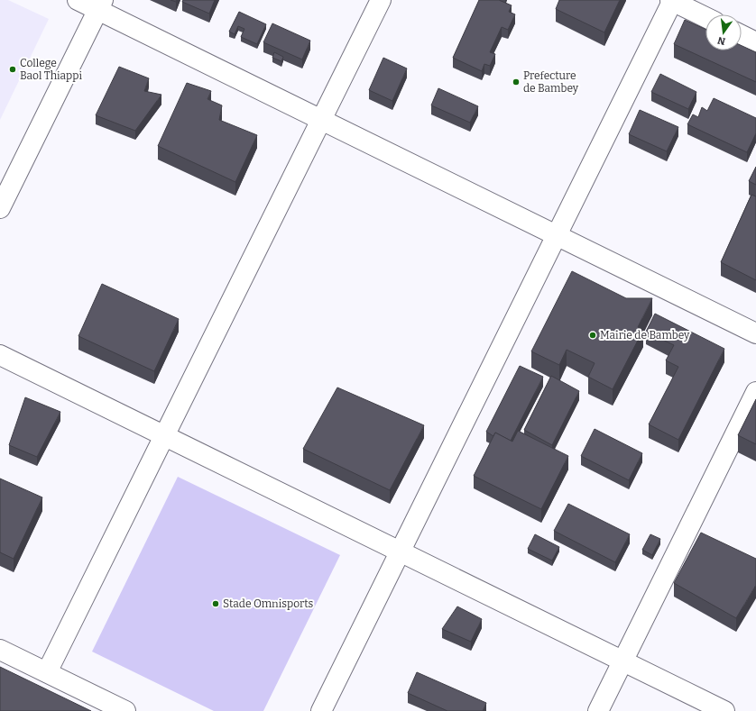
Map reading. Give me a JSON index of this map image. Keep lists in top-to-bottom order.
{
  "places": [
    "College Baol Thiappi",
    "Prefecture de Bambey",
    "Mairie de Bambey",
    "Stade Omnisports"
  ],
  "north": "bottom"
}
